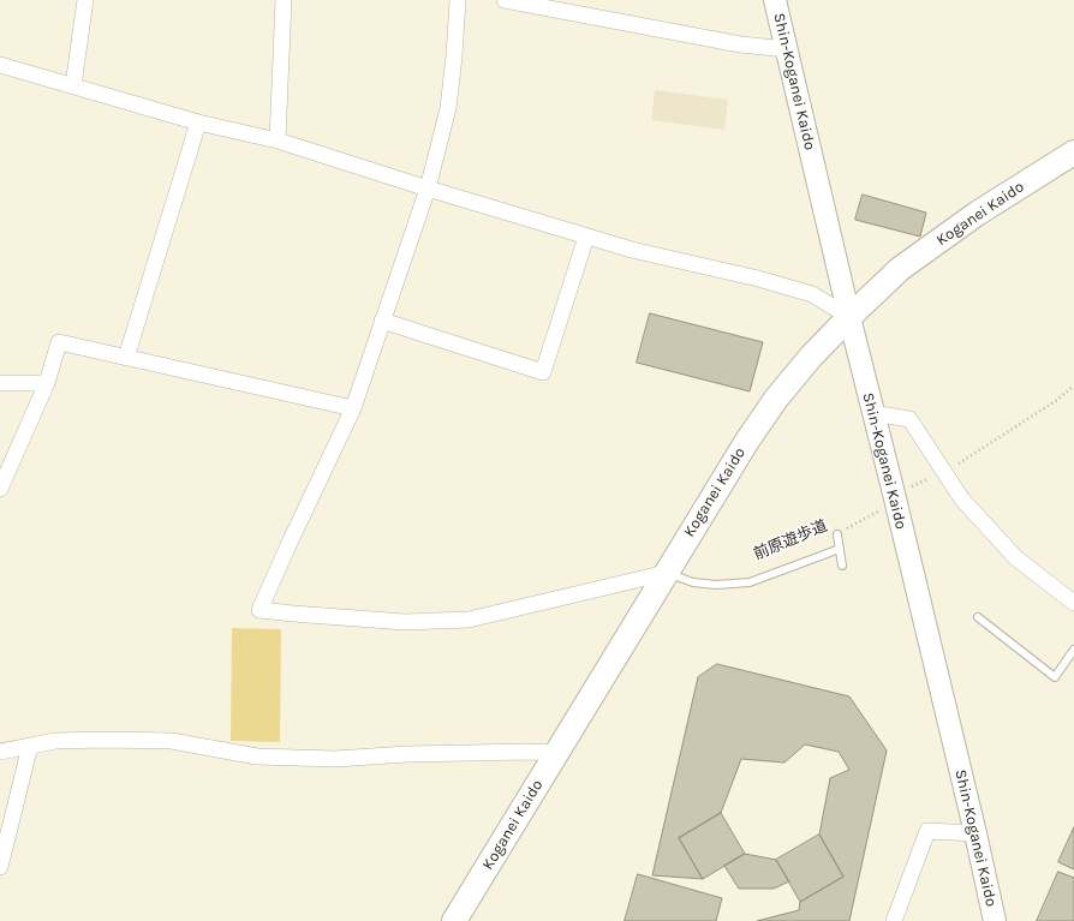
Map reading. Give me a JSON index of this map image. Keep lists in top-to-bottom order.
{
  "streets": {
    "main road": ["Shin-Koganei Kaido", "Koganei Kaido"],
    "path": ["前原遊歩道"]
  },
  "crossings": [
    ["Shin-Koganei Kaido", "Koganei Kaido"],
    ["Shin-Koganei Kaido", "前原遊歩道"]
  ]
}
